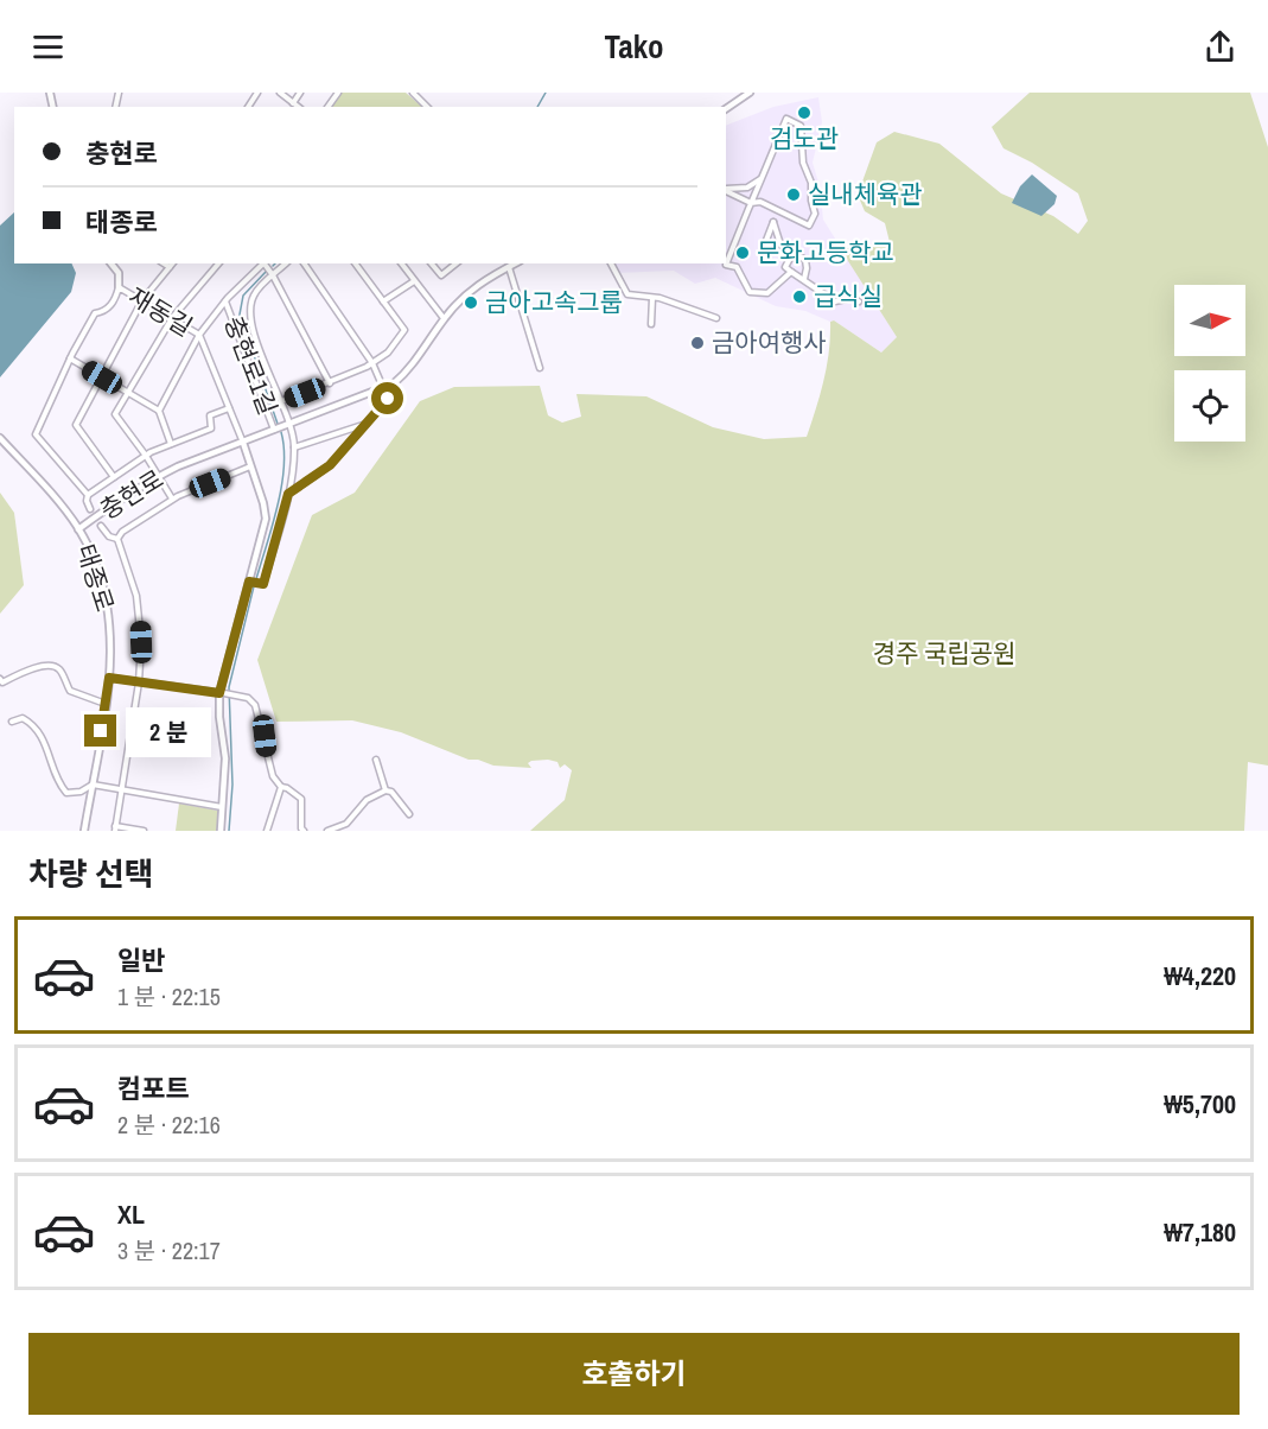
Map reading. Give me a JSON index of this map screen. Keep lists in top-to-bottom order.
{
  "streets": {
    "street": [
      "재동길",
      "충현로1길",
      "충현로",
      "태종로"
    ]
  },
  "crossings": [
    ["재동길", "충현로"],
    ["충현로1길", "충현로"],
    ["충현로", "태종로"]
  ],
  "parks": ["경주 국립공원"],
  "places": [
    "검도관",
    "실내체육관",
    "문화고등학교",
    "급식실",
    "금아고속그룹",
    "금아여행사"
  ],
  "north": "right",
  "page": {
    "header": "Tako",
    "banner": ["충현로", "태종로"],
    "bubble": "2 분",
    "heading": "차량 선택",
    "list": [
      {
        "name": "일반",
        "note": "1 분 · 22:15",
        "value": "₩4,220"
      },
      {
        "name": "컴포트",
        "note": "2 분 · 22:16",
        "value": "₩5,700"
      },
      {
        "name": "XL",
        "note": "3 분 · 22:17",
        "value": "₩7,180"
      }
    ],
    "buttons": "호출하기"
  }
}
